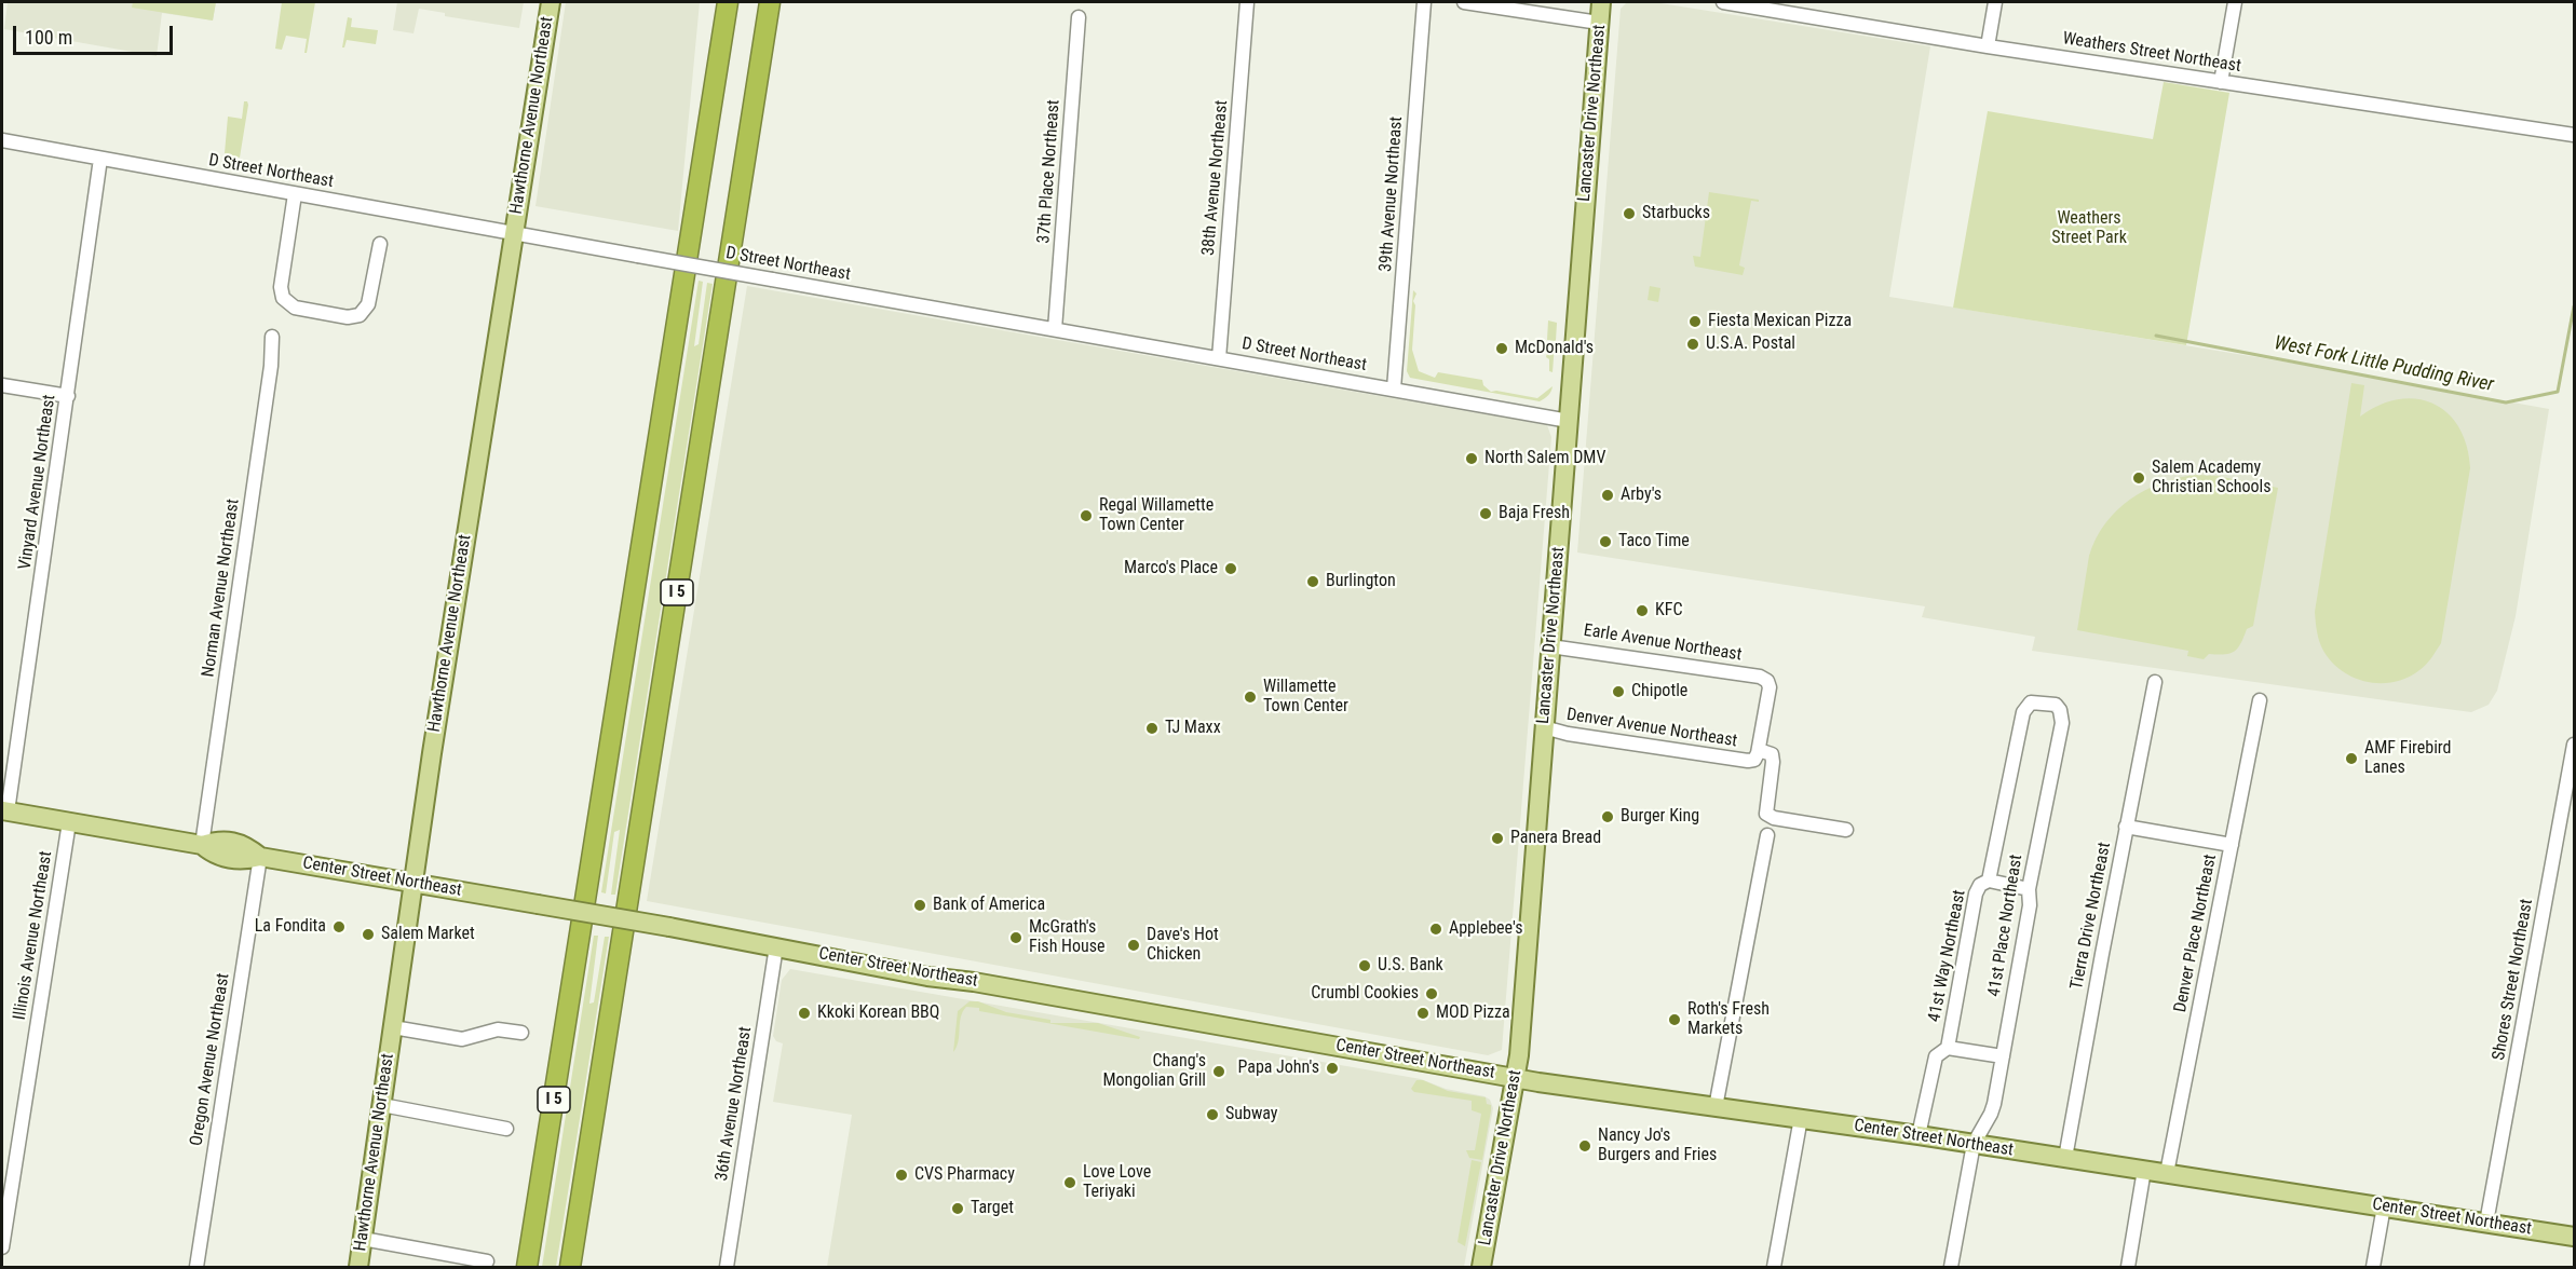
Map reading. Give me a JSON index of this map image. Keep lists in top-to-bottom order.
{
  "streets": {
    "highway": ["I 5"],
    "main road": ["Lancaster Drive Northeast", "Hawthorne Avenue Northeast", "Center Street Northeast"],
    "street": [
      "Weathers Street Northeast",
      "D Street Northeast",
      "37th Place Northeast",
      "38th Avenue Northeast",
      "39th Avenue Northeast",
      "Vinyard Avenue Northeast",
      "Norman Avenue Northeast",
      "Earle Avenue Northeast",
      "Denver Avenue Northeast",
      "Tierra Drive Northeast",
      "41st Place Northeast",
      "Denver Place Northeast",
      "Illinois Avenue Northeast",
      "41st Way Northeast",
      "Shores Street Northeast",
      "Oregon Avenue Northeast",
      "36th Avenue Northeast"
    ]
  },
  "crossings": [
    ["Lancaster Drive Northeast", "D Street Northeast"],
    ["Lancaster Drive Northeast", "Earle Avenue Northeast"],
    ["Lancaster Drive Northeast", "Denver Avenue Northeast"],
    ["Lancaster Drive Northeast", "Center Street Northeast"],
    ["Hawthorne Avenue Northeast", "D Street Northeast"],
    ["Hawthorne Avenue Northeast", "Center Street Northeast"],
    ["D Street Northeast", "37th Place Northeast"],
    ["D Street Northeast", "38th Avenue Northeast"],
    ["D Street Northeast", "39th Avenue Northeast"],
    ["D Street Northeast", "Vinyard Avenue Northeast"],
    ["Vinyard Avenue Northeast", "Center Street Northeast"],
    ["Norman Avenue Northeast", "Center Street Northeast"],
    ["Earle Avenue Northeast", "Denver Avenue Northeast"],
    ["Center Street Northeast", "Tierra Drive Northeast"],
    ["Center Street Northeast", "41st Place Northeast"],
    ["Center Street Northeast", "Denver Place Northeast"],
    ["Center Street Northeast", "Illinois Avenue Northeast"],
    ["Center Street Northeast", "41st Way Northeast"],
    ["Center Street Northeast", "Shores Street Northeast"],
    ["Center Street Northeast", "Oregon Avenue Northeast"],
    ["Center Street Northeast", "36th Avenue Northeast"],
    ["41st Place Northeast", "41st Way Northeast"]
  ],
  "water": ["West Fork Little Pudding River"],
  "parks": ["Weathers Street Park"],
  "places": [
    "Starbucks",
    "Fiesta Mexican Pizza",
    "U.S.A. Postal",
    "McDonald's",
    "North Salem DMV",
    "Salem Academy Christian Schools",
    "Arby's",
    "Baja Fresh",
    "Regal Willamette Town Center",
    "Taco Time",
    "Marco's Place",
    "Burlington",
    "KFC",
    "Chipotle",
    "Willamette Town Center",
    "TJ Maxx",
    "AMF Firebird Lanes",
    "Burger King",
    "Panera Bread",
    "Bank of America",
    "La Fondita",
    "Applebee's",
    "Salem Market",
    "McGrath's Fish House",
    "Dave's Hot Chicken",
    "U.S. Bank",
    "Crumbl Cookies",
    "Kkoki Korean BBQ",
    "MOD Pizza",
    "Roth's Fresh Markets",
    "Papa John's",
    "Chang's Mongolian Grill",
    "Subway",
    "Nancy Jo's Burgers and Fries",
    "CVS Pharmacy",
    "Love Love Teriyaki",
    "Target"
  ],
  "scale_bar": "100 m"
}
